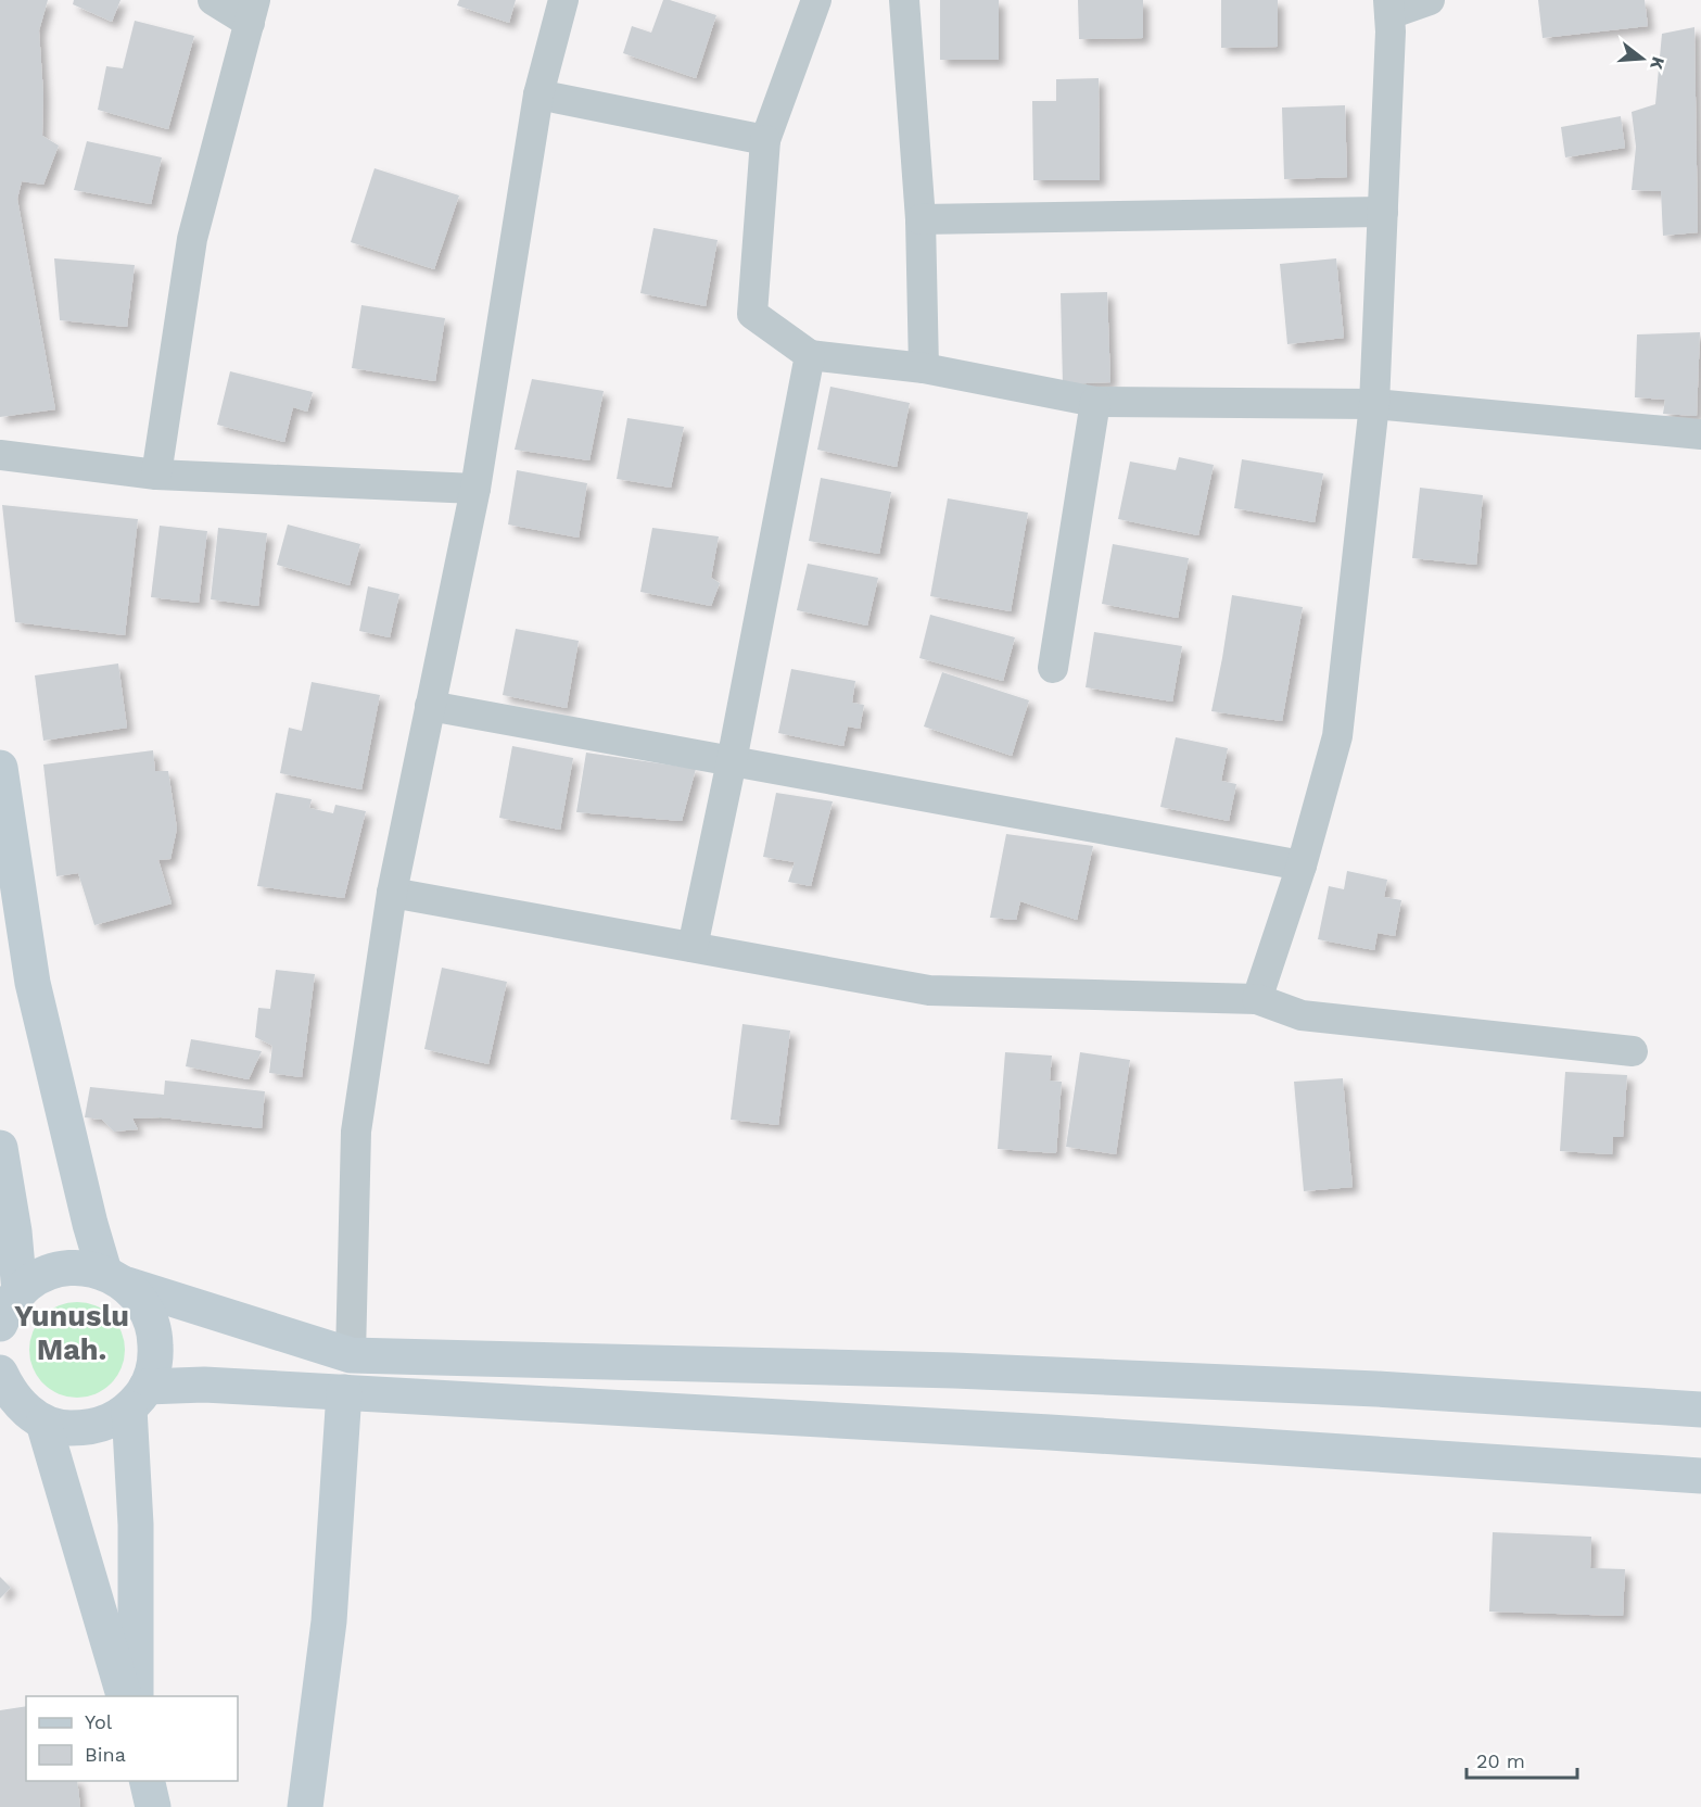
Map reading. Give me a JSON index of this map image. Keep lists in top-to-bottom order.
{
  "districts": ["Yunuslu Mah."],
  "legend": ["Yol", "Bina"],
  "scale_bar": "20 m",
  "north": "right"
}
